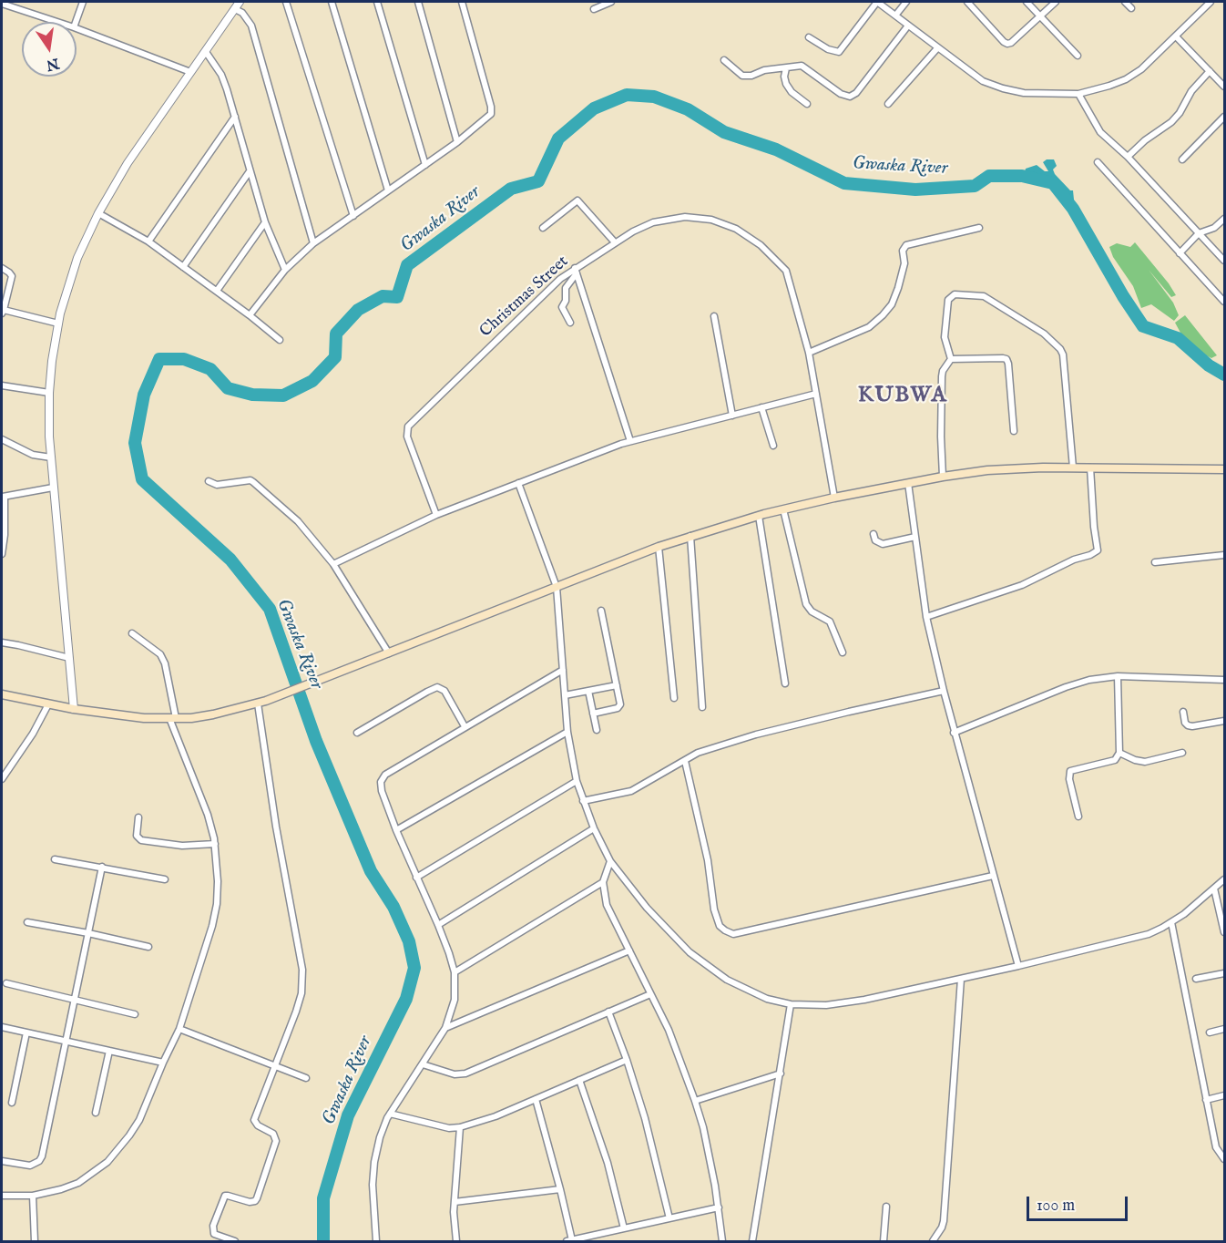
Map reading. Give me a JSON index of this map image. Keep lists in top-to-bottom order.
{
  "streets": {
    "street": ["Christmas Street"]
  },
  "districts": ["KUBWA"],
  "water": ["Gwaska River"],
  "scale_bar": "100 m",
  "north": "bottom"
}
